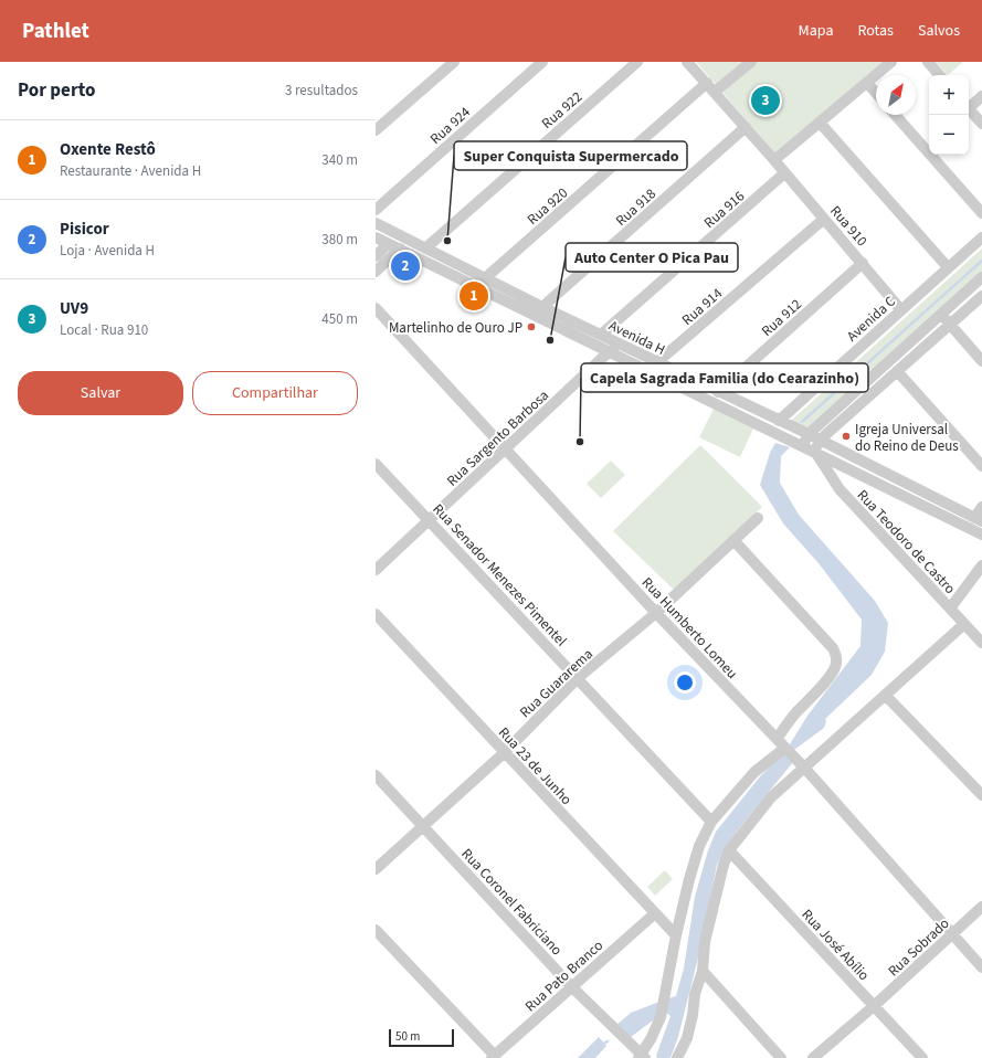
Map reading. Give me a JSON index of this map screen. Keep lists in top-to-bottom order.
{
  "streets": {
    "street": [
      "Rua 922",
      "Rua 924",
      "Rua 920",
      "Rua 918",
      "Rua 916",
      "Rua 910",
      "Rua 914",
      "Rua 912",
      "Avenida C",
      "Avenida H",
      "Rua Sargento Barbosa",
      "Rua Teodoro de Castro",
      "Rua Senador Menezes Pimentel",
      "Rua Humberto Lomeu",
      "Rua Guararema",
      "Rua 23 de Junho",
      "Rua Coronel Fabriciano",
      "Rua José Abílio",
      "Rua Sobrado",
      "Rua Pato Branco"
    ]
  },
  "crossings": [
    ["Rua 922", "Avenida H"],
    ["Rua 920", "Rua 910"],
    ["Rua 920", "Avenida H"],
    ["Rua 918", "Rua 910"],
    ["Rua 918", "Avenida H"],
    ["Rua 916", "Rua 910"],
    ["Rua 916", "Avenida H"],
    ["Rua 910", "Rua 914"],
    ["Rua 910", "Rua 912"],
    ["Rua 910", "Avenida C"],
    ["Rua 914", "Avenida H"],
    ["Rua 912", "Avenida H"],
    ["Avenida C", "Avenida H"],
    ["Avenida H", "Rua Sargento Barbosa"],
    ["Avenida H", "Rua Teodoro de Castro"],
    ["Rua Sargento Barbosa", "Rua Senador Menezes Pimentel"],
    ["Rua Sargento Barbosa", "Rua Humberto Lomeu"],
    ["Rua Senador Menezes Pimentel", "Rua Guararema"],
    ["Rua Humberto Lomeu", "Rua Guararema"],
    ["Rua Humberto Lomeu", "Rua Sobrado"],
    ["Rua Guararema", "Rua 23 de Junho"],
    ["Rua Guararema", "Rua Coronel Fabriciano"],
    ["Rua 23 de Junho", "Rua Pato Branco"],
    ["Rua Coronel Fabriciano", "Rua Pato Branco"],
    ["Rua José Abílio", "Rua Sobrado"]
  ],
  "places": [
    "Super Conquista Supermercado",
    "Martelinho de Ouro JP",
    "Auto Center O Pica Pau",
    "Igreja Universal do Reino de Deus",
    "Capela Sagrada Familia (do Cearazinho)"
  ],
  "scale_bar": "50 m",
  "north": "top right",
  "page": {
    "header": "Pathlet",
    "nav": ["Mapa", "Rotas", "Salvos"],
    "heading": ["Por perto", "3 resultados"],
    "map_buttons": ["+", "−"],
    "pins": ["3", "2", "1"],
    "list": [
      {
        "mark": "1",
        "name": "Oxente Restô",
        "note": "Restaurante · Avenida H",
        "value": "340 m"
      },
      {
        "mark": "2",
        "name": "Pisicor",
        "note": "Loja · Avenida H",
        "value": "380 m"
      },
      {
        "mark": "3",
        "name": "UV9",
        "note": "Local · Rua 910",
        "value": "450 m"
      }
    ],
    "buttons": ["Salvar", "Compartilhar"],
    "scale": "50 m"
  }
}
